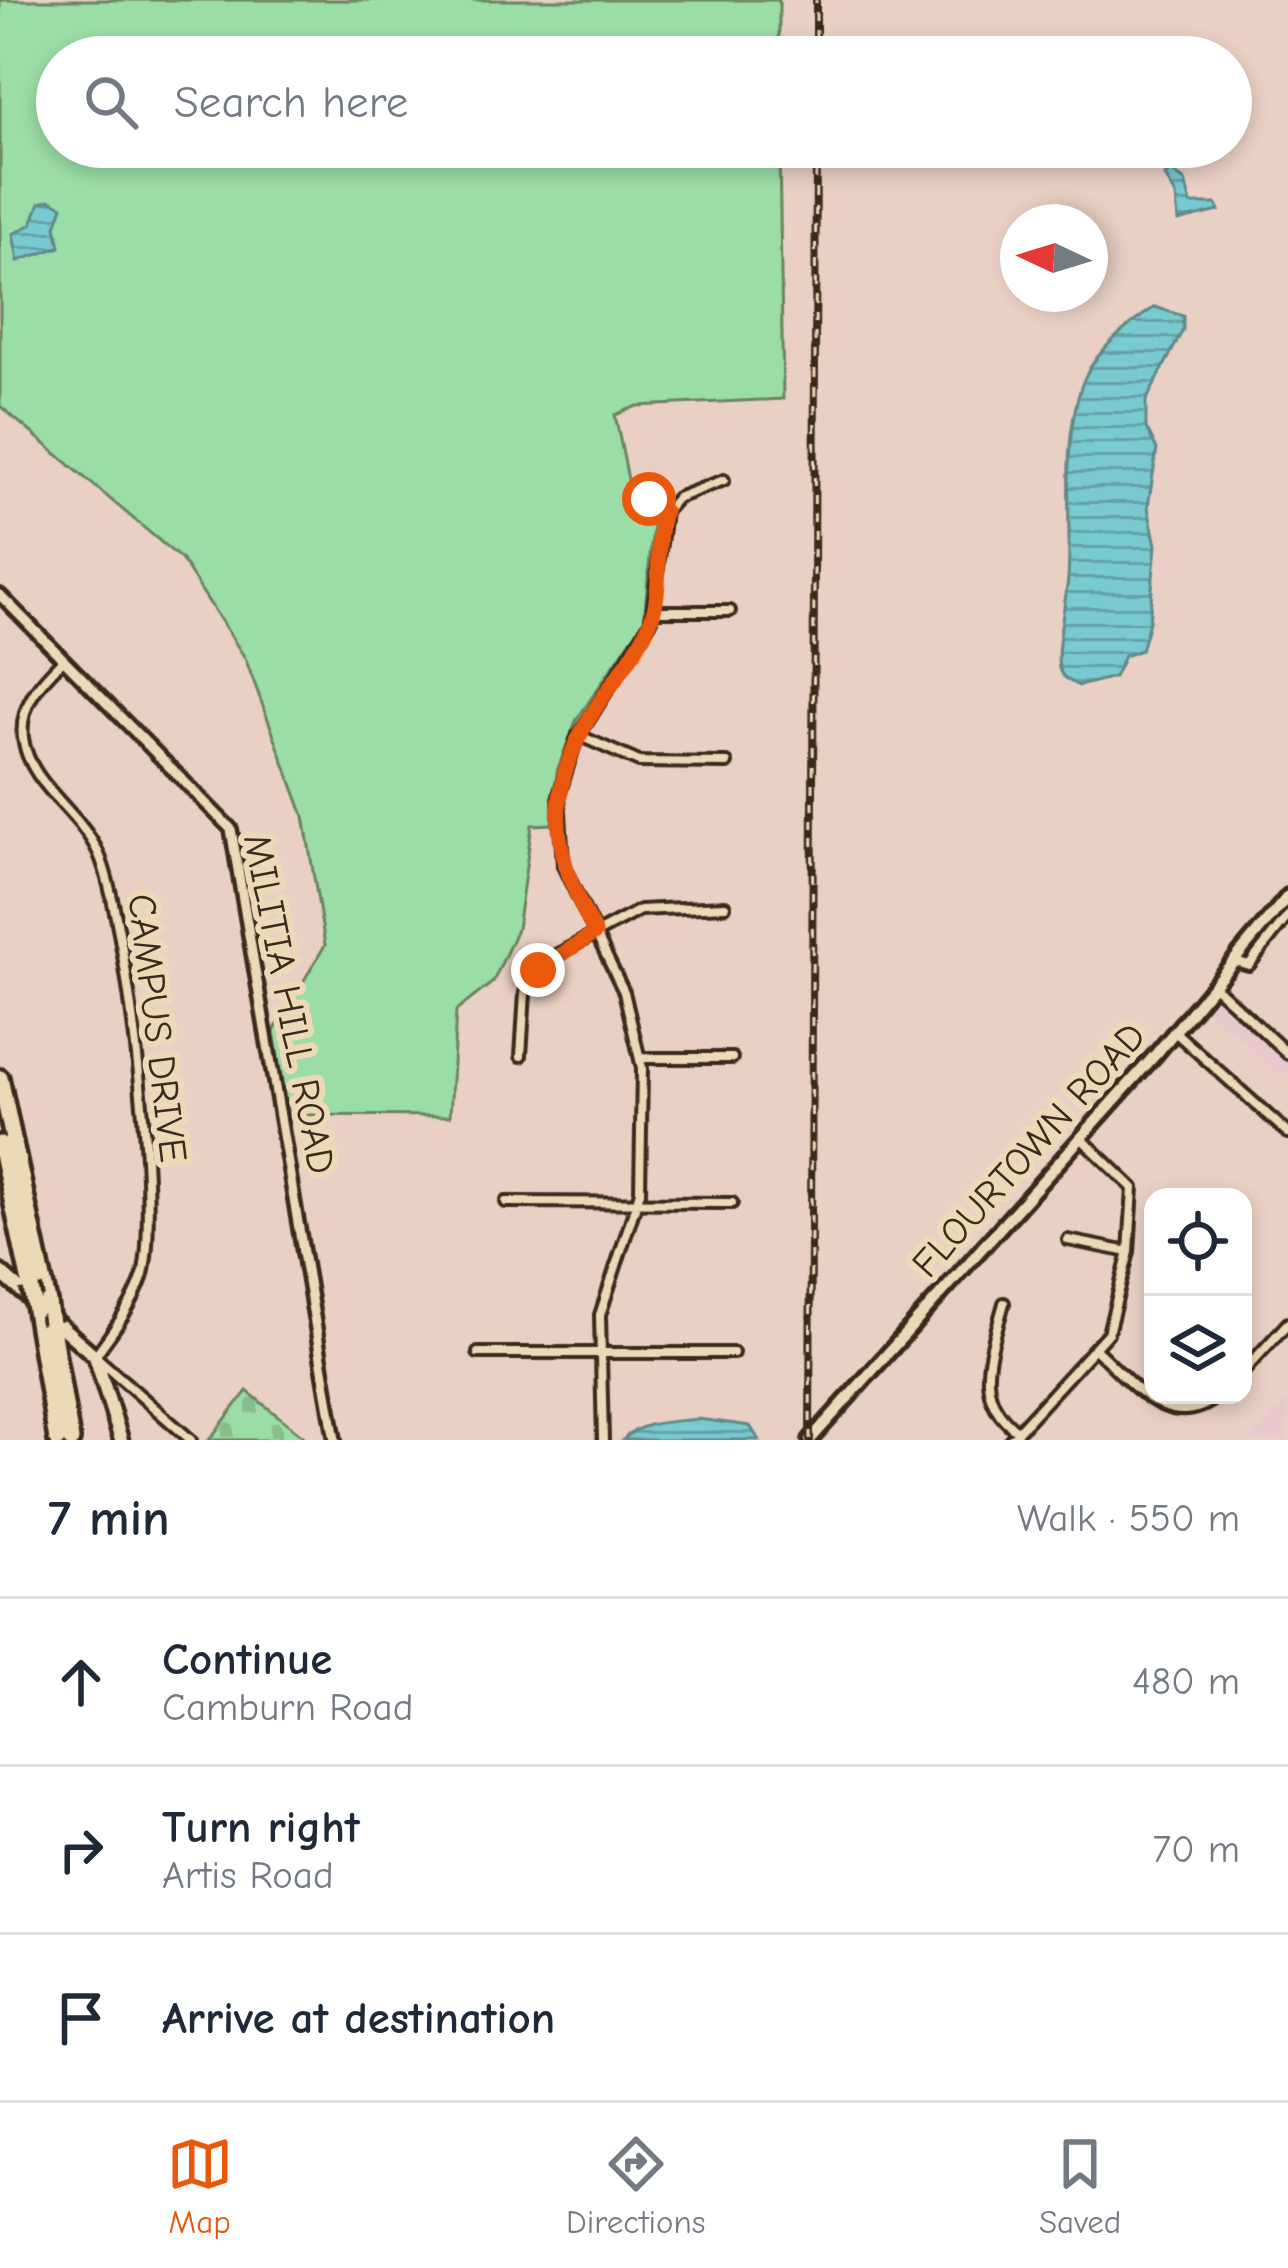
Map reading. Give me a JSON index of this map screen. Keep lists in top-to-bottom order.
{
  "streets": {
    "main road": ["FLOURTOWN ROAD"],
    "street": ["MILITIA HILL ROAD", "CAMPUS DRIVE"]
  },
  "crossings": [
    ["MILITIA HILL ROAD", "CAMPUS DRIVE"]
  ],
  "north": "left",
  "page": {
    "search": "Search here",
    "heading": ["7 min", "Walk · 550 m"],
    "list": [
      ["Continue", "Camburn Road", "480 m"],
      ["Turn right", "Artis Road", "70 m"],
      "Arrive at destination"
    ],
    "nav": ["Map", "Directions", "Saved"]
  }
}
